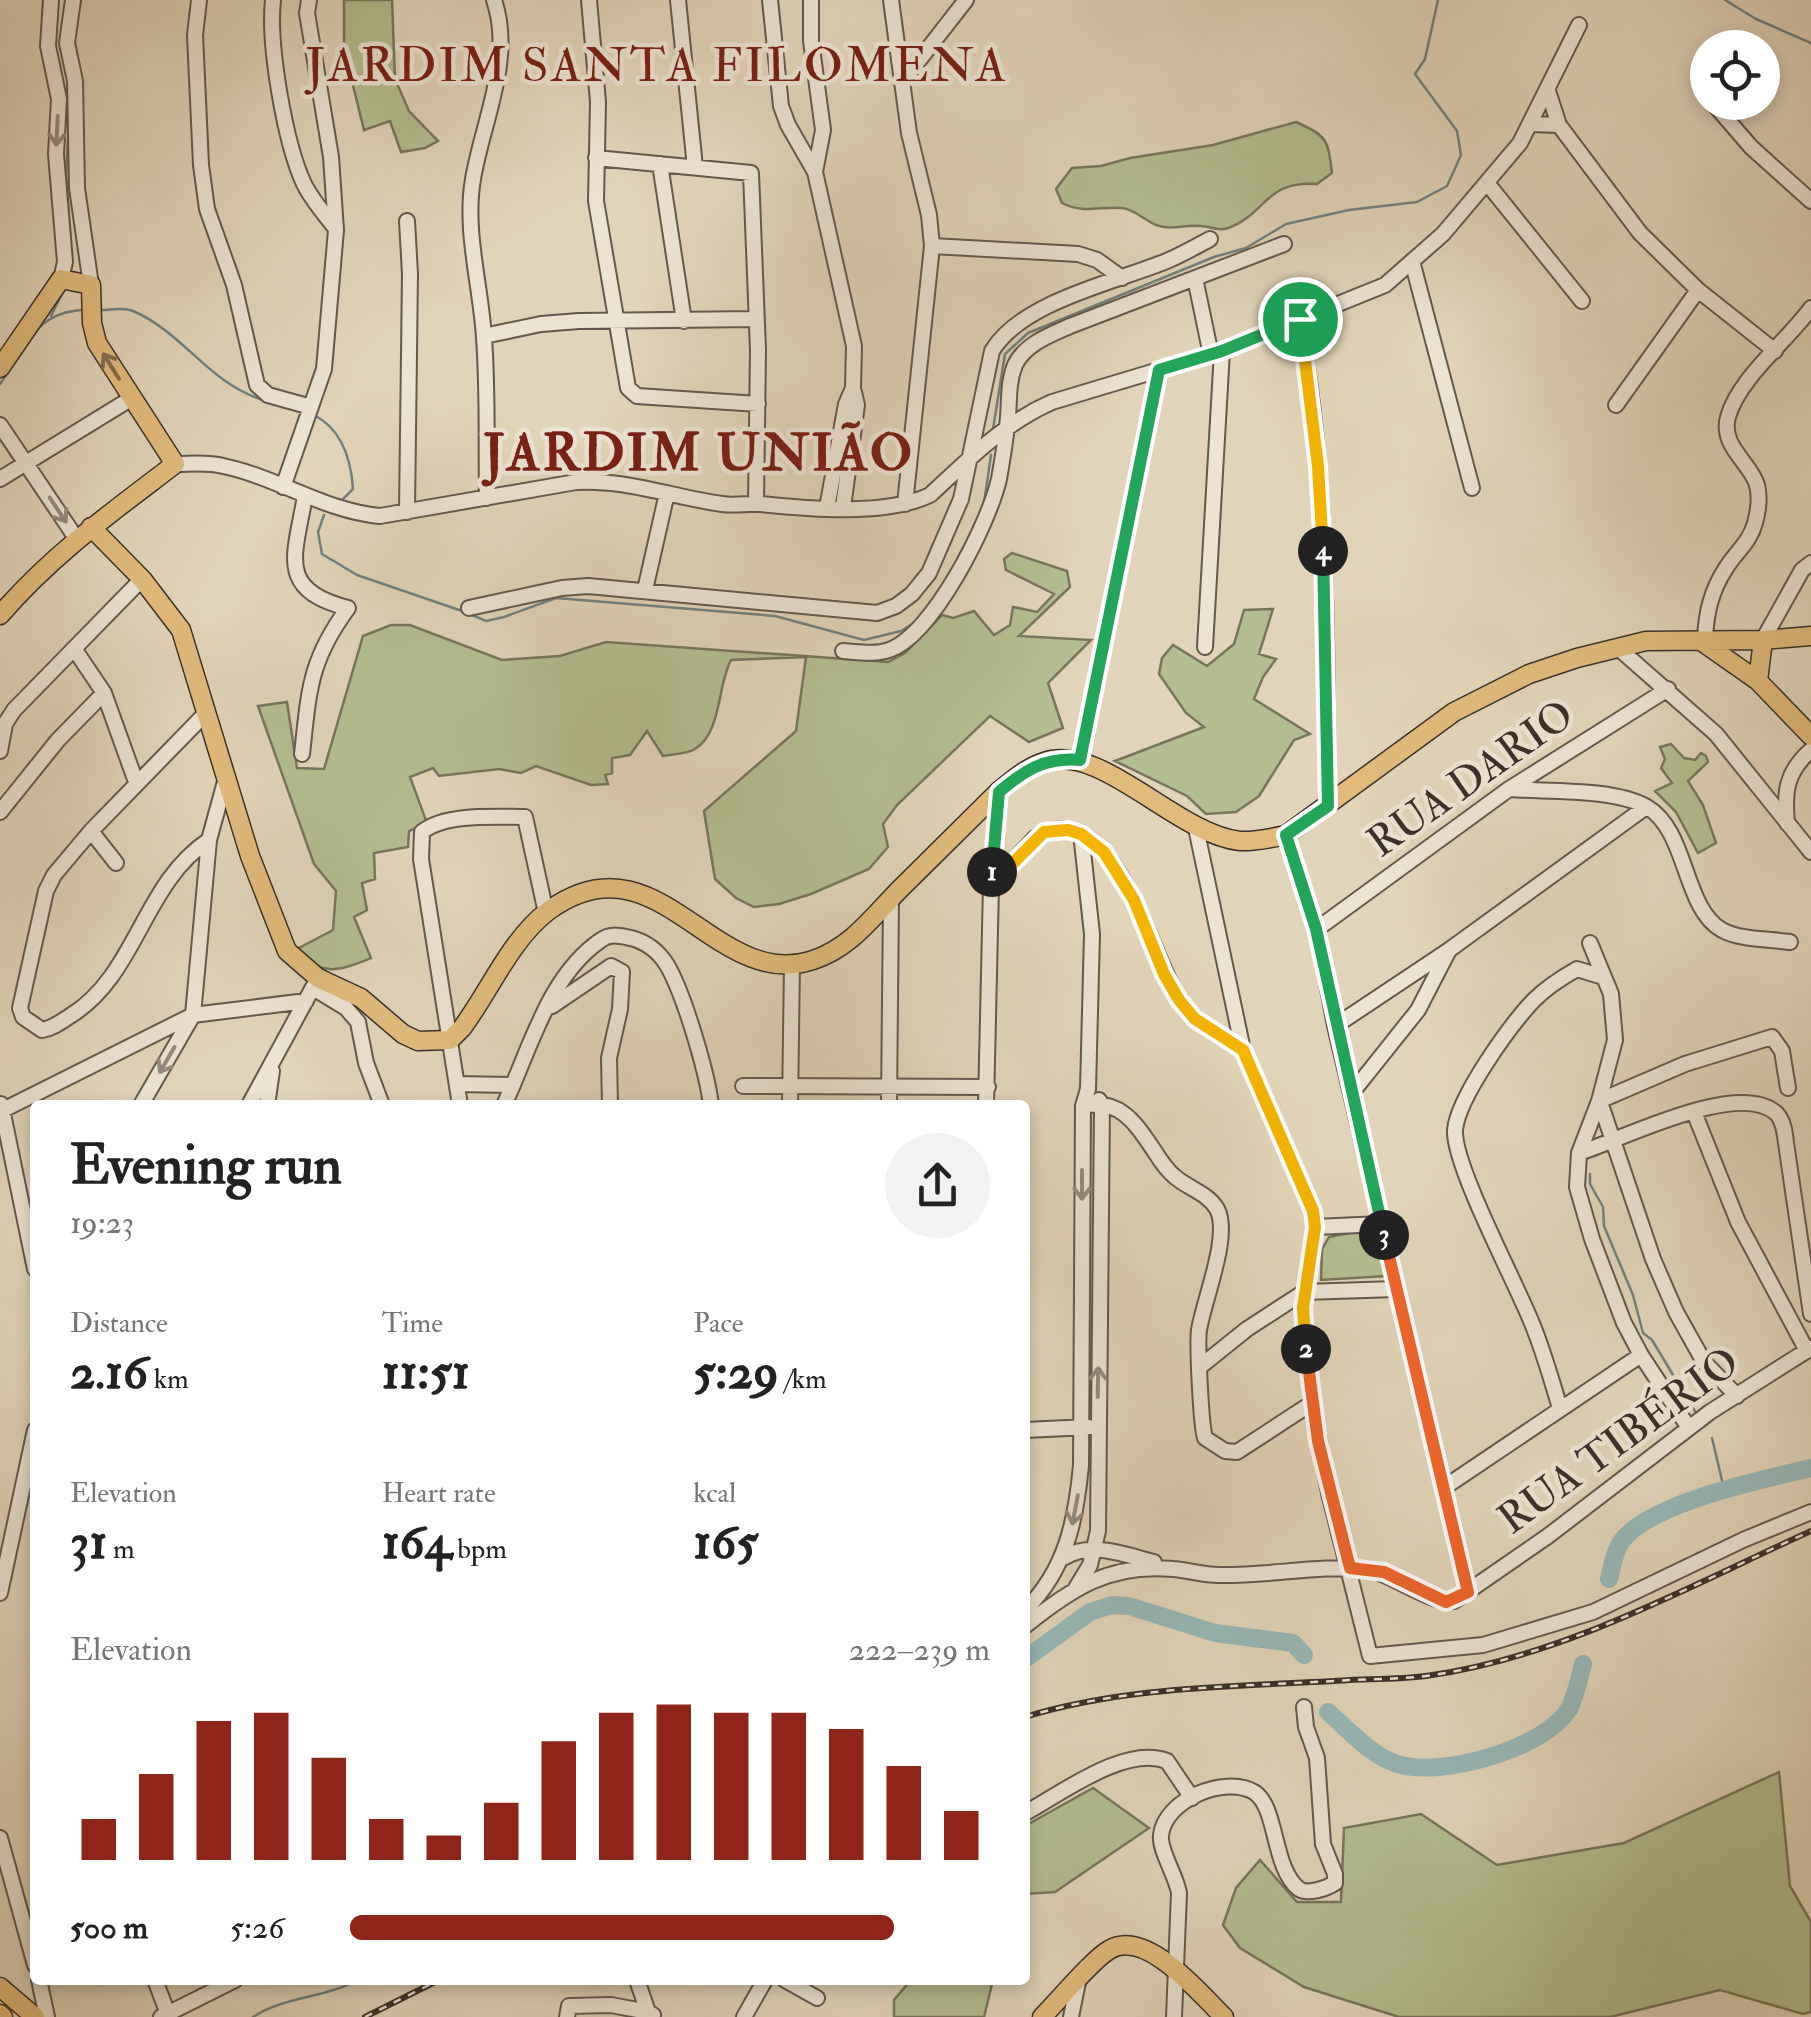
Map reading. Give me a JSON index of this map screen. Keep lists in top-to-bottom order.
{
  "streets": {
    "street": ["RUA DARIO", "RUA TIBÉRIO"]
  },
  "districts": ["JARDIM SANTA FILOMENA", "JARDIM UNIÃO"],
  "page": {
    "pins": [
      "4",
      "1",
      "3",
      "2"
    ],
    "heading": ["Evening run", "19:23"],
    "stats": [
      ["Distance", "2.16 km"],
      ["Time", "11:51"],
      ["Pace", "5:29 /km"],
      ["Elevation", "31 m"],
      ["Heart rate", "164 bpm"],
      ["kcal", "165"]
    ],
    "chart": ["Elevation", "222–239 m"],
    "list": [
      {
        "name": "500 m",
        "note": "5:26"
      }
    ]
  }
}
